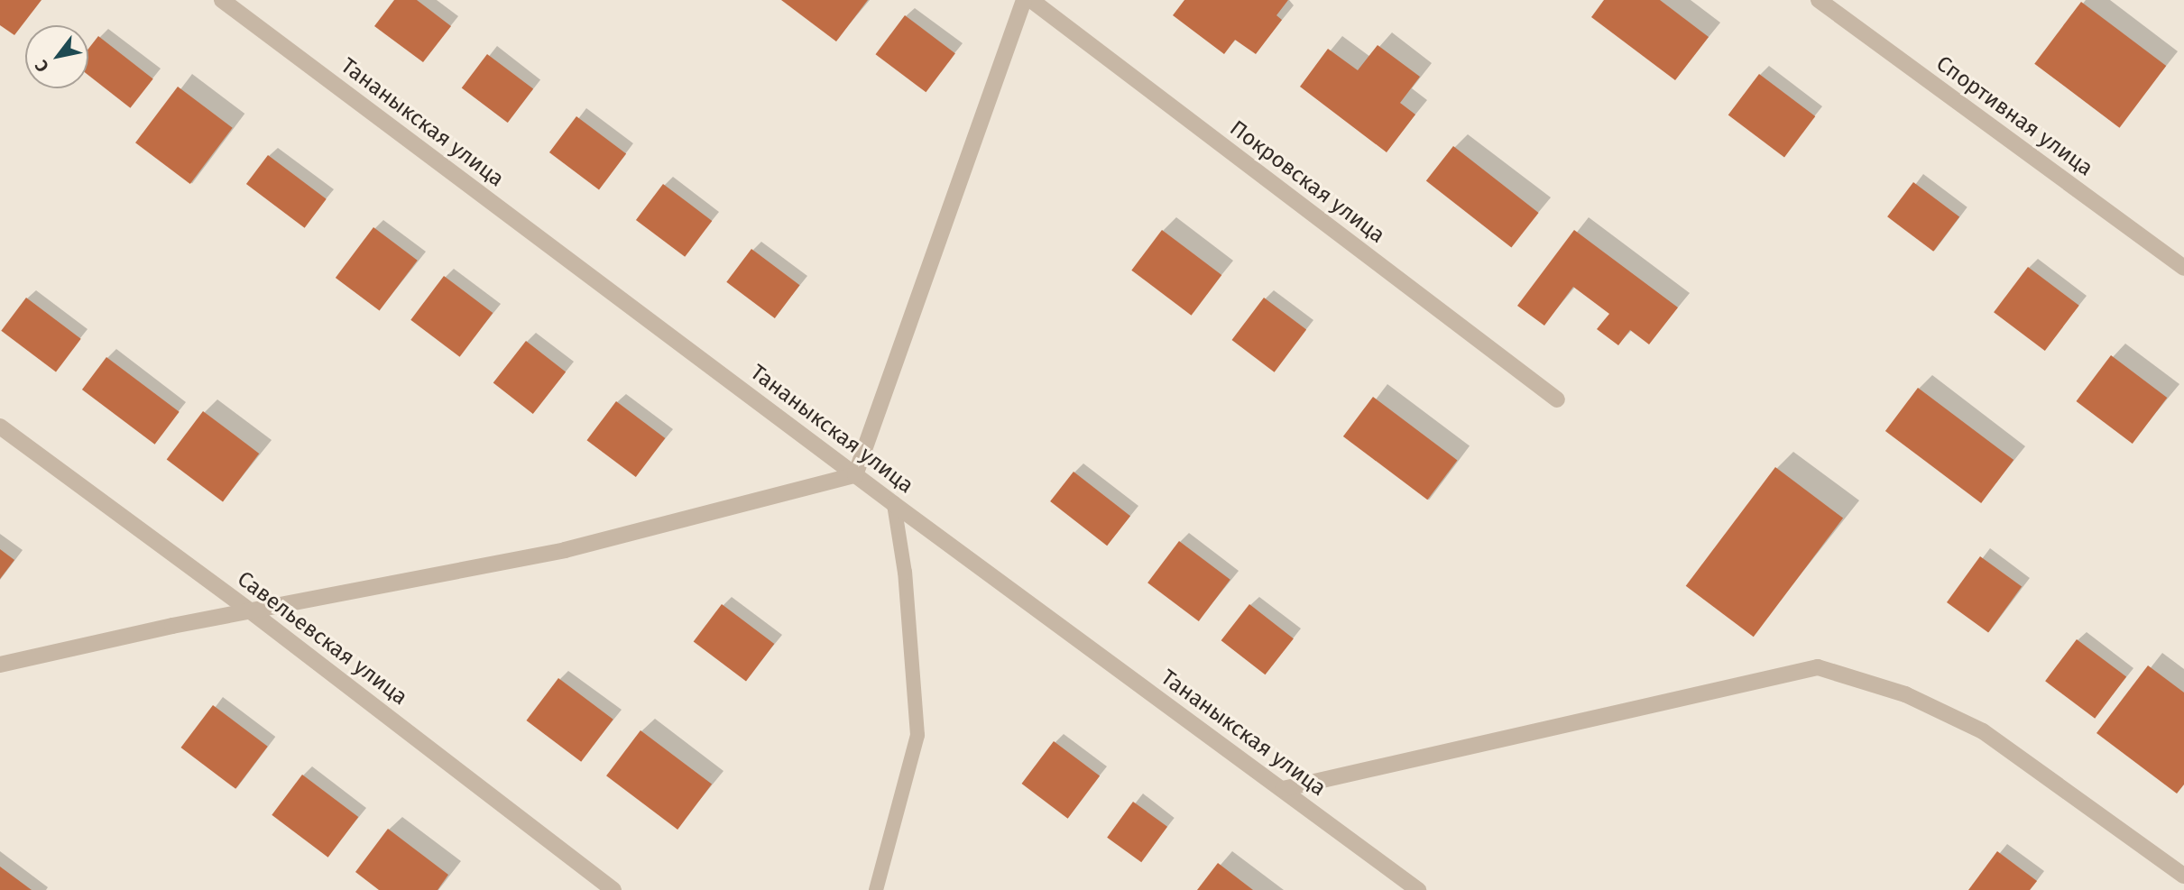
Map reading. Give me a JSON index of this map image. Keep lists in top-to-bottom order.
{
  "streets": {
    "street": [
      "Спортивная улица",
      "Тананыкская улица",
      "Покровская улица",
      "Савельевская улица"
    ]
  },
  "north": "bottom left"
}
